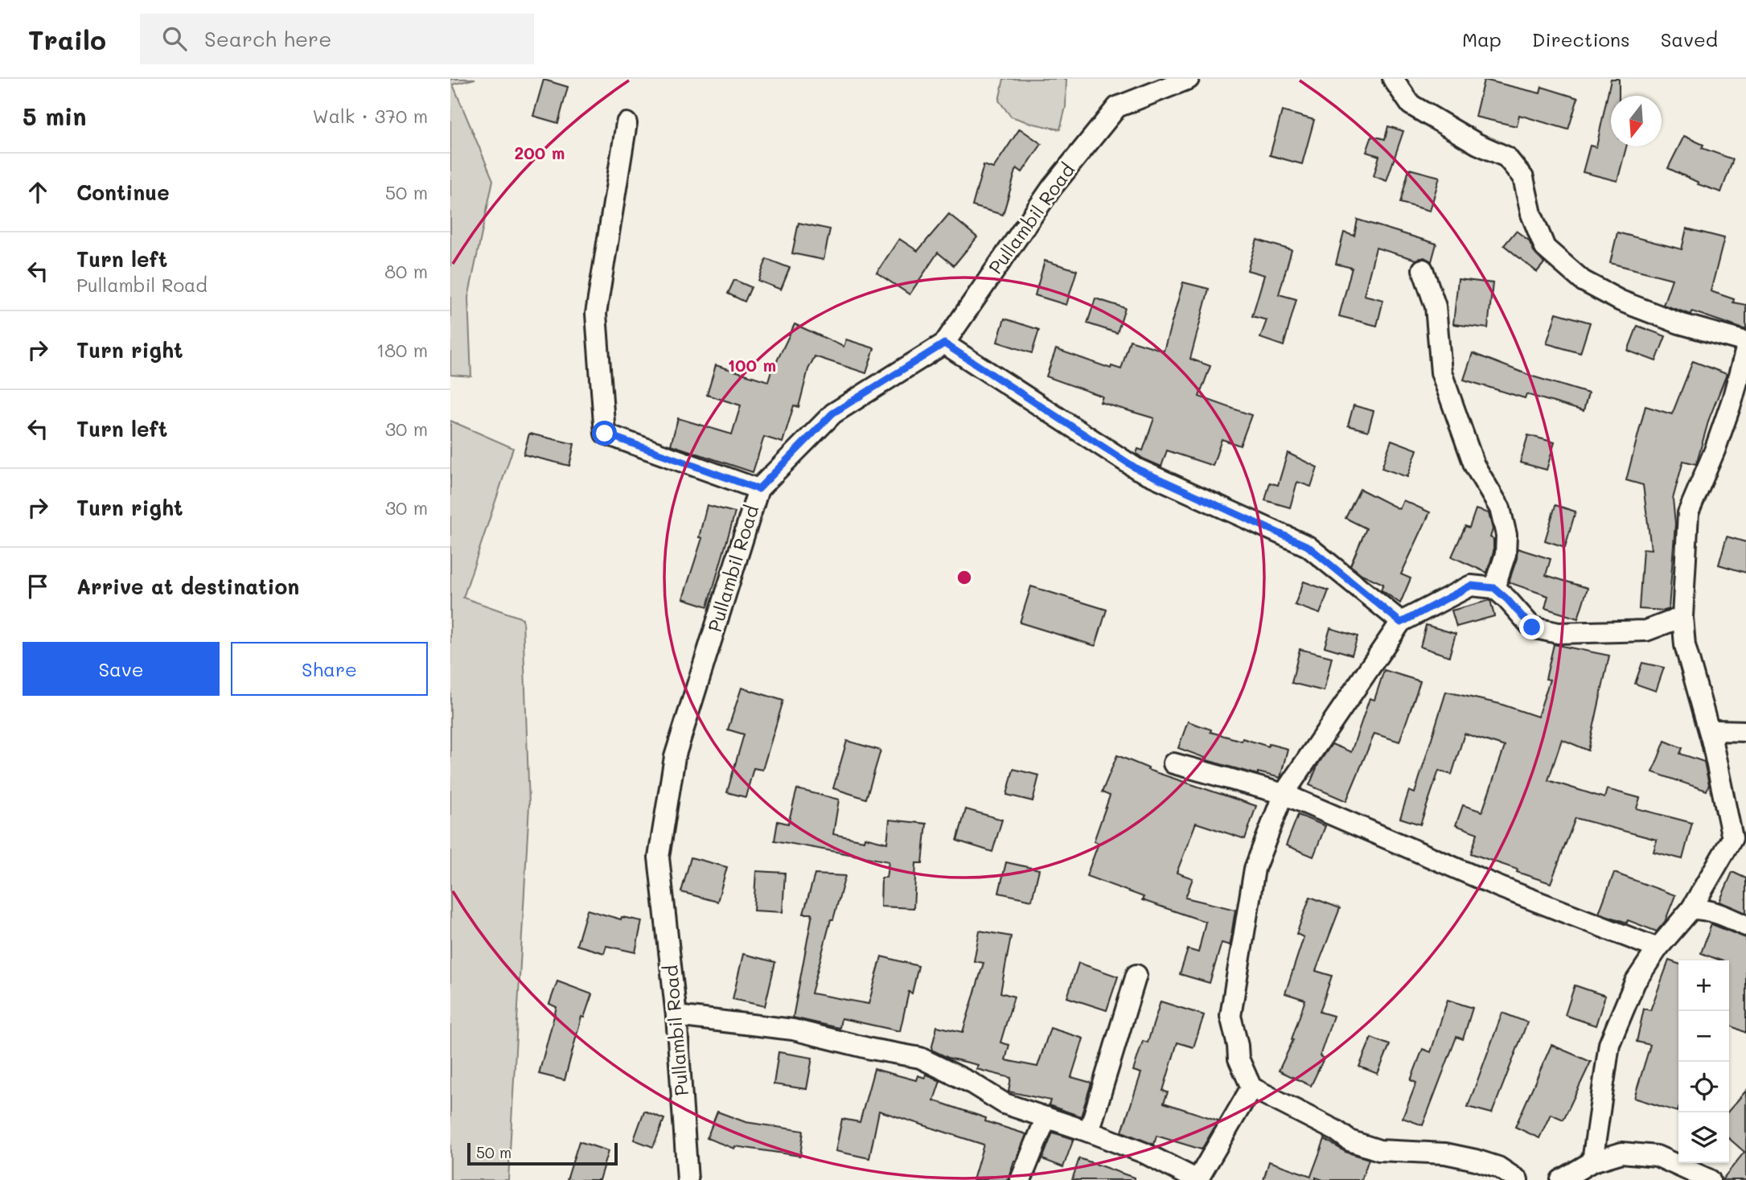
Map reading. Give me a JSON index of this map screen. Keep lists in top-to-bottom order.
{
  "streets": {
    "street": ["Pullambil Road"]
  },
  "scale_bar": "50 m",
  "north": "bottom",
  "page": {
    "header": "Trailo",
    "search": "Search here",
    "nav": ["Map", "Directions", "Saved"],
    "heading": ["5 min", "Walk · 370 m"],
    "list": [
      ["Continue", "50 m"],
      ["Turn left", "Pullambil Road", "80 m"],
      ["Turn right", "180 m"],
      ["Turn left", "30 m"],
      ["Turn right", "30 m"],
      "Arrive at destination"
    ],
    "buttons": ["Save", "Share"],
    "map_buttons": ["+", "−"],
    "scale": "50 m"
  },
  "rings": ["200 m", "100 m"]
}
